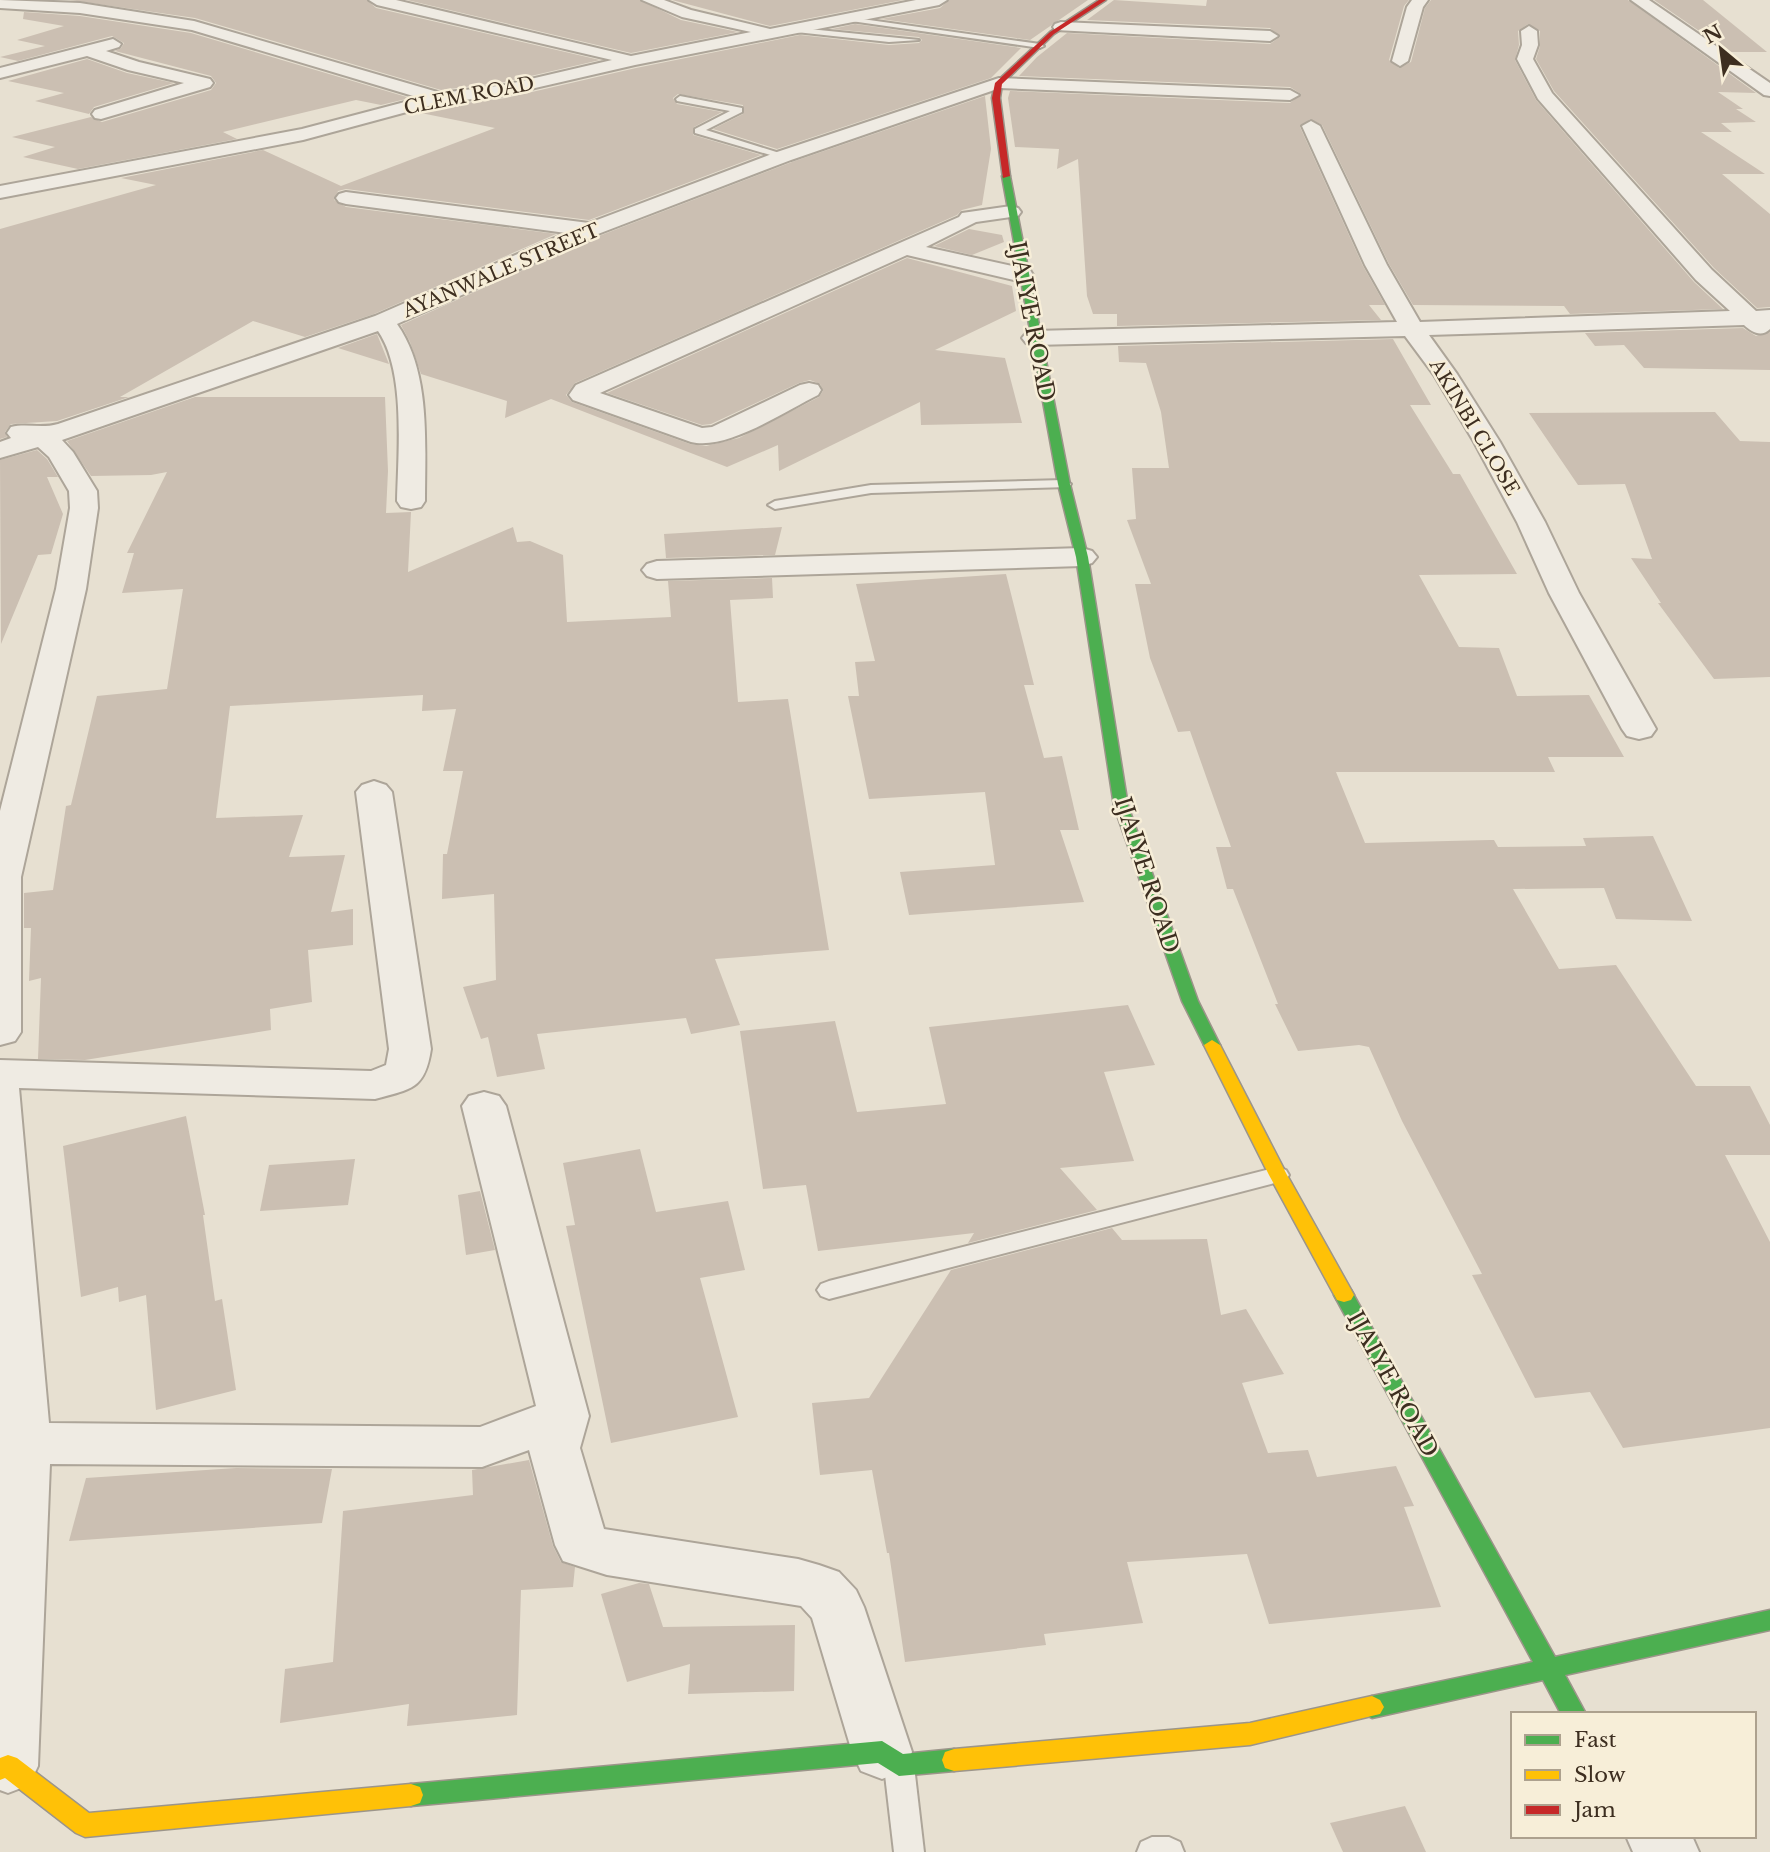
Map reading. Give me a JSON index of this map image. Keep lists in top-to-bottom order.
{
  "streets": {
    "street": [
      "CLEM ROAD",
      "AYANWALE STREET",
      "IJAIYE ROAD",
      "AKINBI CLOSE"
    ]
  },
  "crossings": [
    ["AYANWALE STREET", "IJAIYE ROAD"]
  ],
  "legend": ["Fast", "Slow", "Jam"],
  "north": "top left"
}
